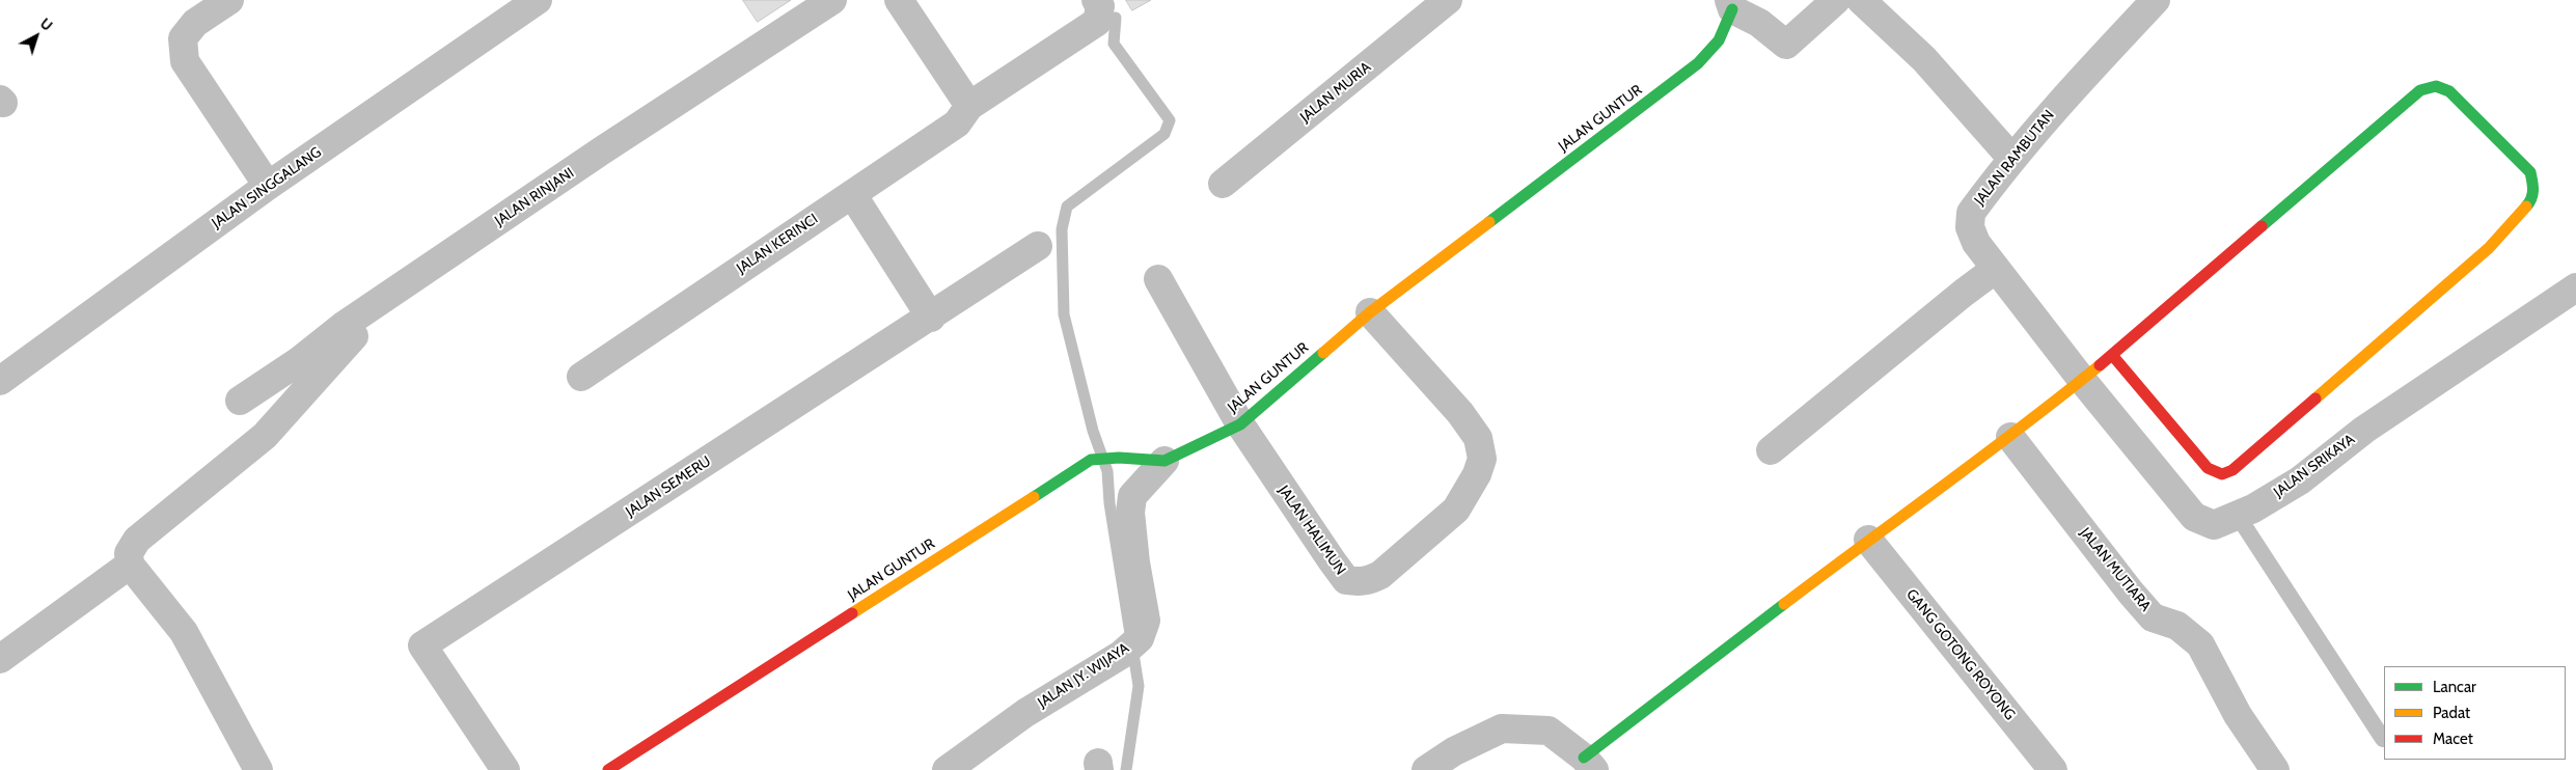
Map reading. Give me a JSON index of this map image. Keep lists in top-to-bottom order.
{
  "streets": {
    "street": [
      "JALAN MURIA",
      "JALAN GUNTUR",
      "JALAN RAMBUTAN",
      "JALAN SINGGALANG",
      "JALAN RINJANI",
      "JALAN KERINCI",
      "JALAN SRIKAYA",
      "JALAN SEMERU",
      "JALAN HALIMUN",
      "JALAN MUTIARA",
      "GANG GOTONG ROYONG",
      "JALAN JY. WIJAYA"
    ]
  },
  "crossings": [
    ["JALAN GUNTUR", "JALAN HALIMUN"],
    ["JALAN GUNTUR", "JALAN JY. WIJAYA"],
    ["JALAN RAMBUTAN", "JALAN SRIKAYA"]
  ],
  "legend": ["Lancar", "Padat", "Macet"],
  "north": "top right"
}
